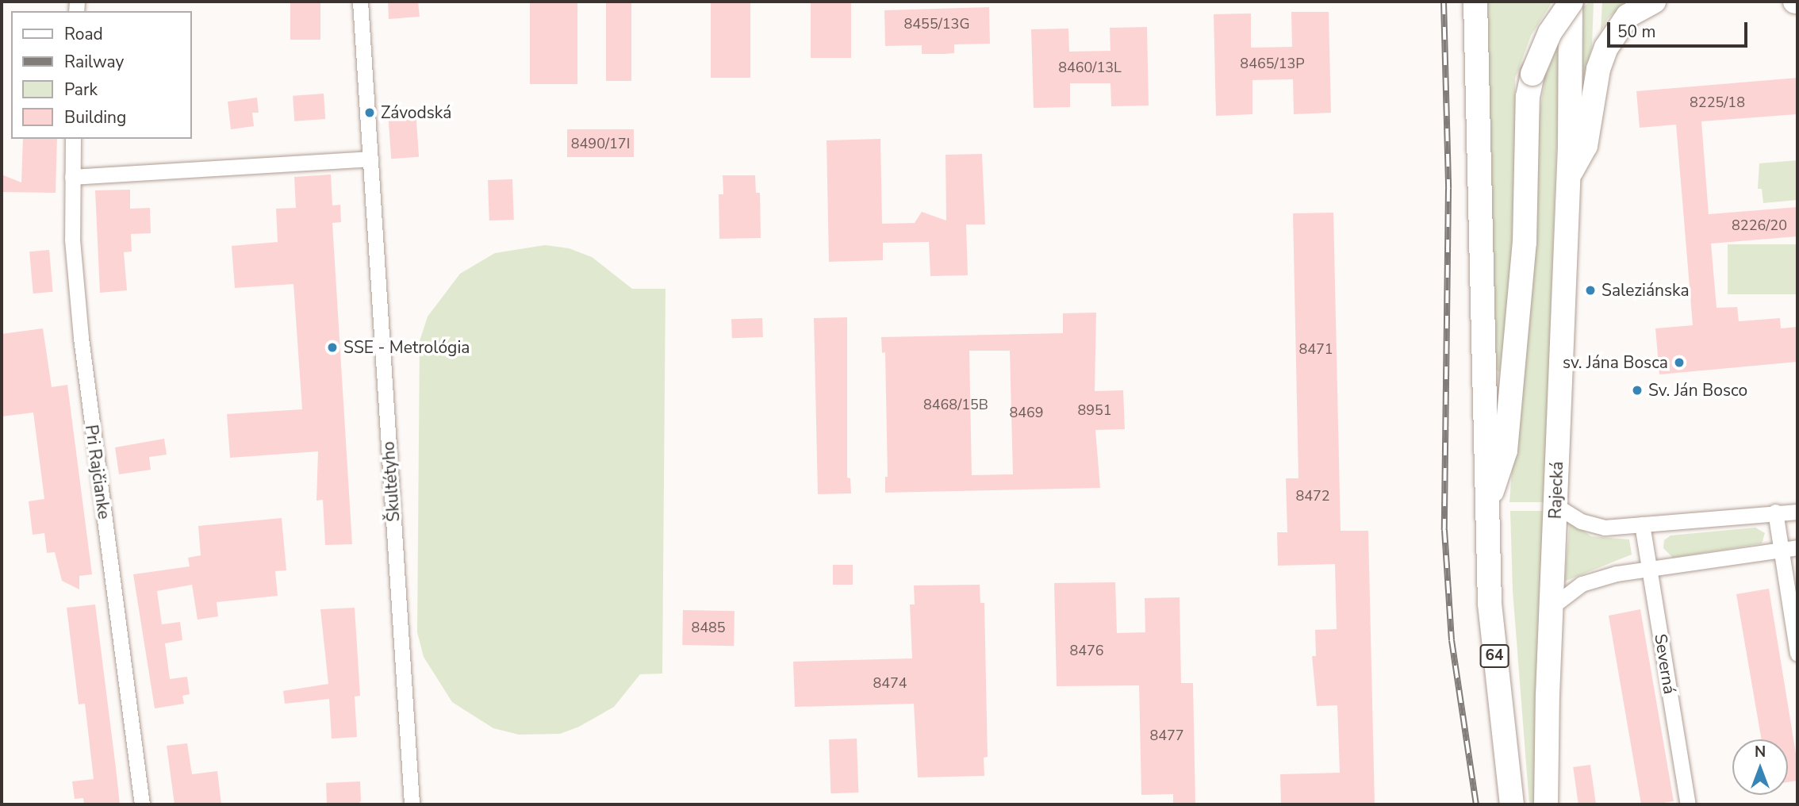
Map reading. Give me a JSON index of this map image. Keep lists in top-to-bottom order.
{
  "streets": {
    "main road": ["Rajecká", "64"],
    "street": ["Pri Rajčianke", "Škultétyho", "Severná"]
  },
  "places": [
    "Závodská",
    "Saleziánska",
    "SSE - Metrológia",
    "sv. Jána Bosca",
    "Sv. Ján Bosco"
  ],
  "house_numbers": [
    "8455/13G",
    "8465/13P",
    "8460/13L",
    "8225/18",
    "8490/17I",
    "8226/20",
    "8471",
    "8468/15B",
    "8951",
    "8469",
    "8472",
    "8485",
    "8476",
    "8474",
    "8477"
  ],
  "legend": [
    "Road",
    "Railway",
    "Park",
    "Building"
  ],
  "scale_bar": "50 m",
  "north": "top"
}
